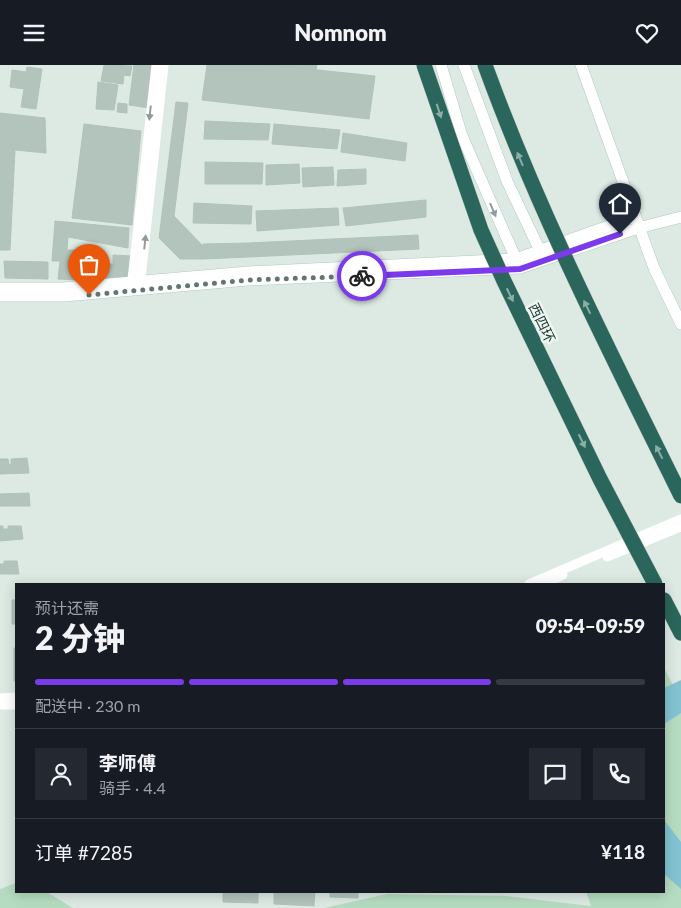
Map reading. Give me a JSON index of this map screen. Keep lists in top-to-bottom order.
{
  "streets": {
    "highway": ["西四环"]
  },
  "page": {
    "header": "Nomnom",
    "heading": ["2 分钟", "预计还需", "09:54–09:59"],
    "panel": [
      "李师傅",
      "骑手 · 4.4",
      "订单 #7285",
      "¥118"
    ],
    "bar": "配送中 · 230 m"
  }
}
